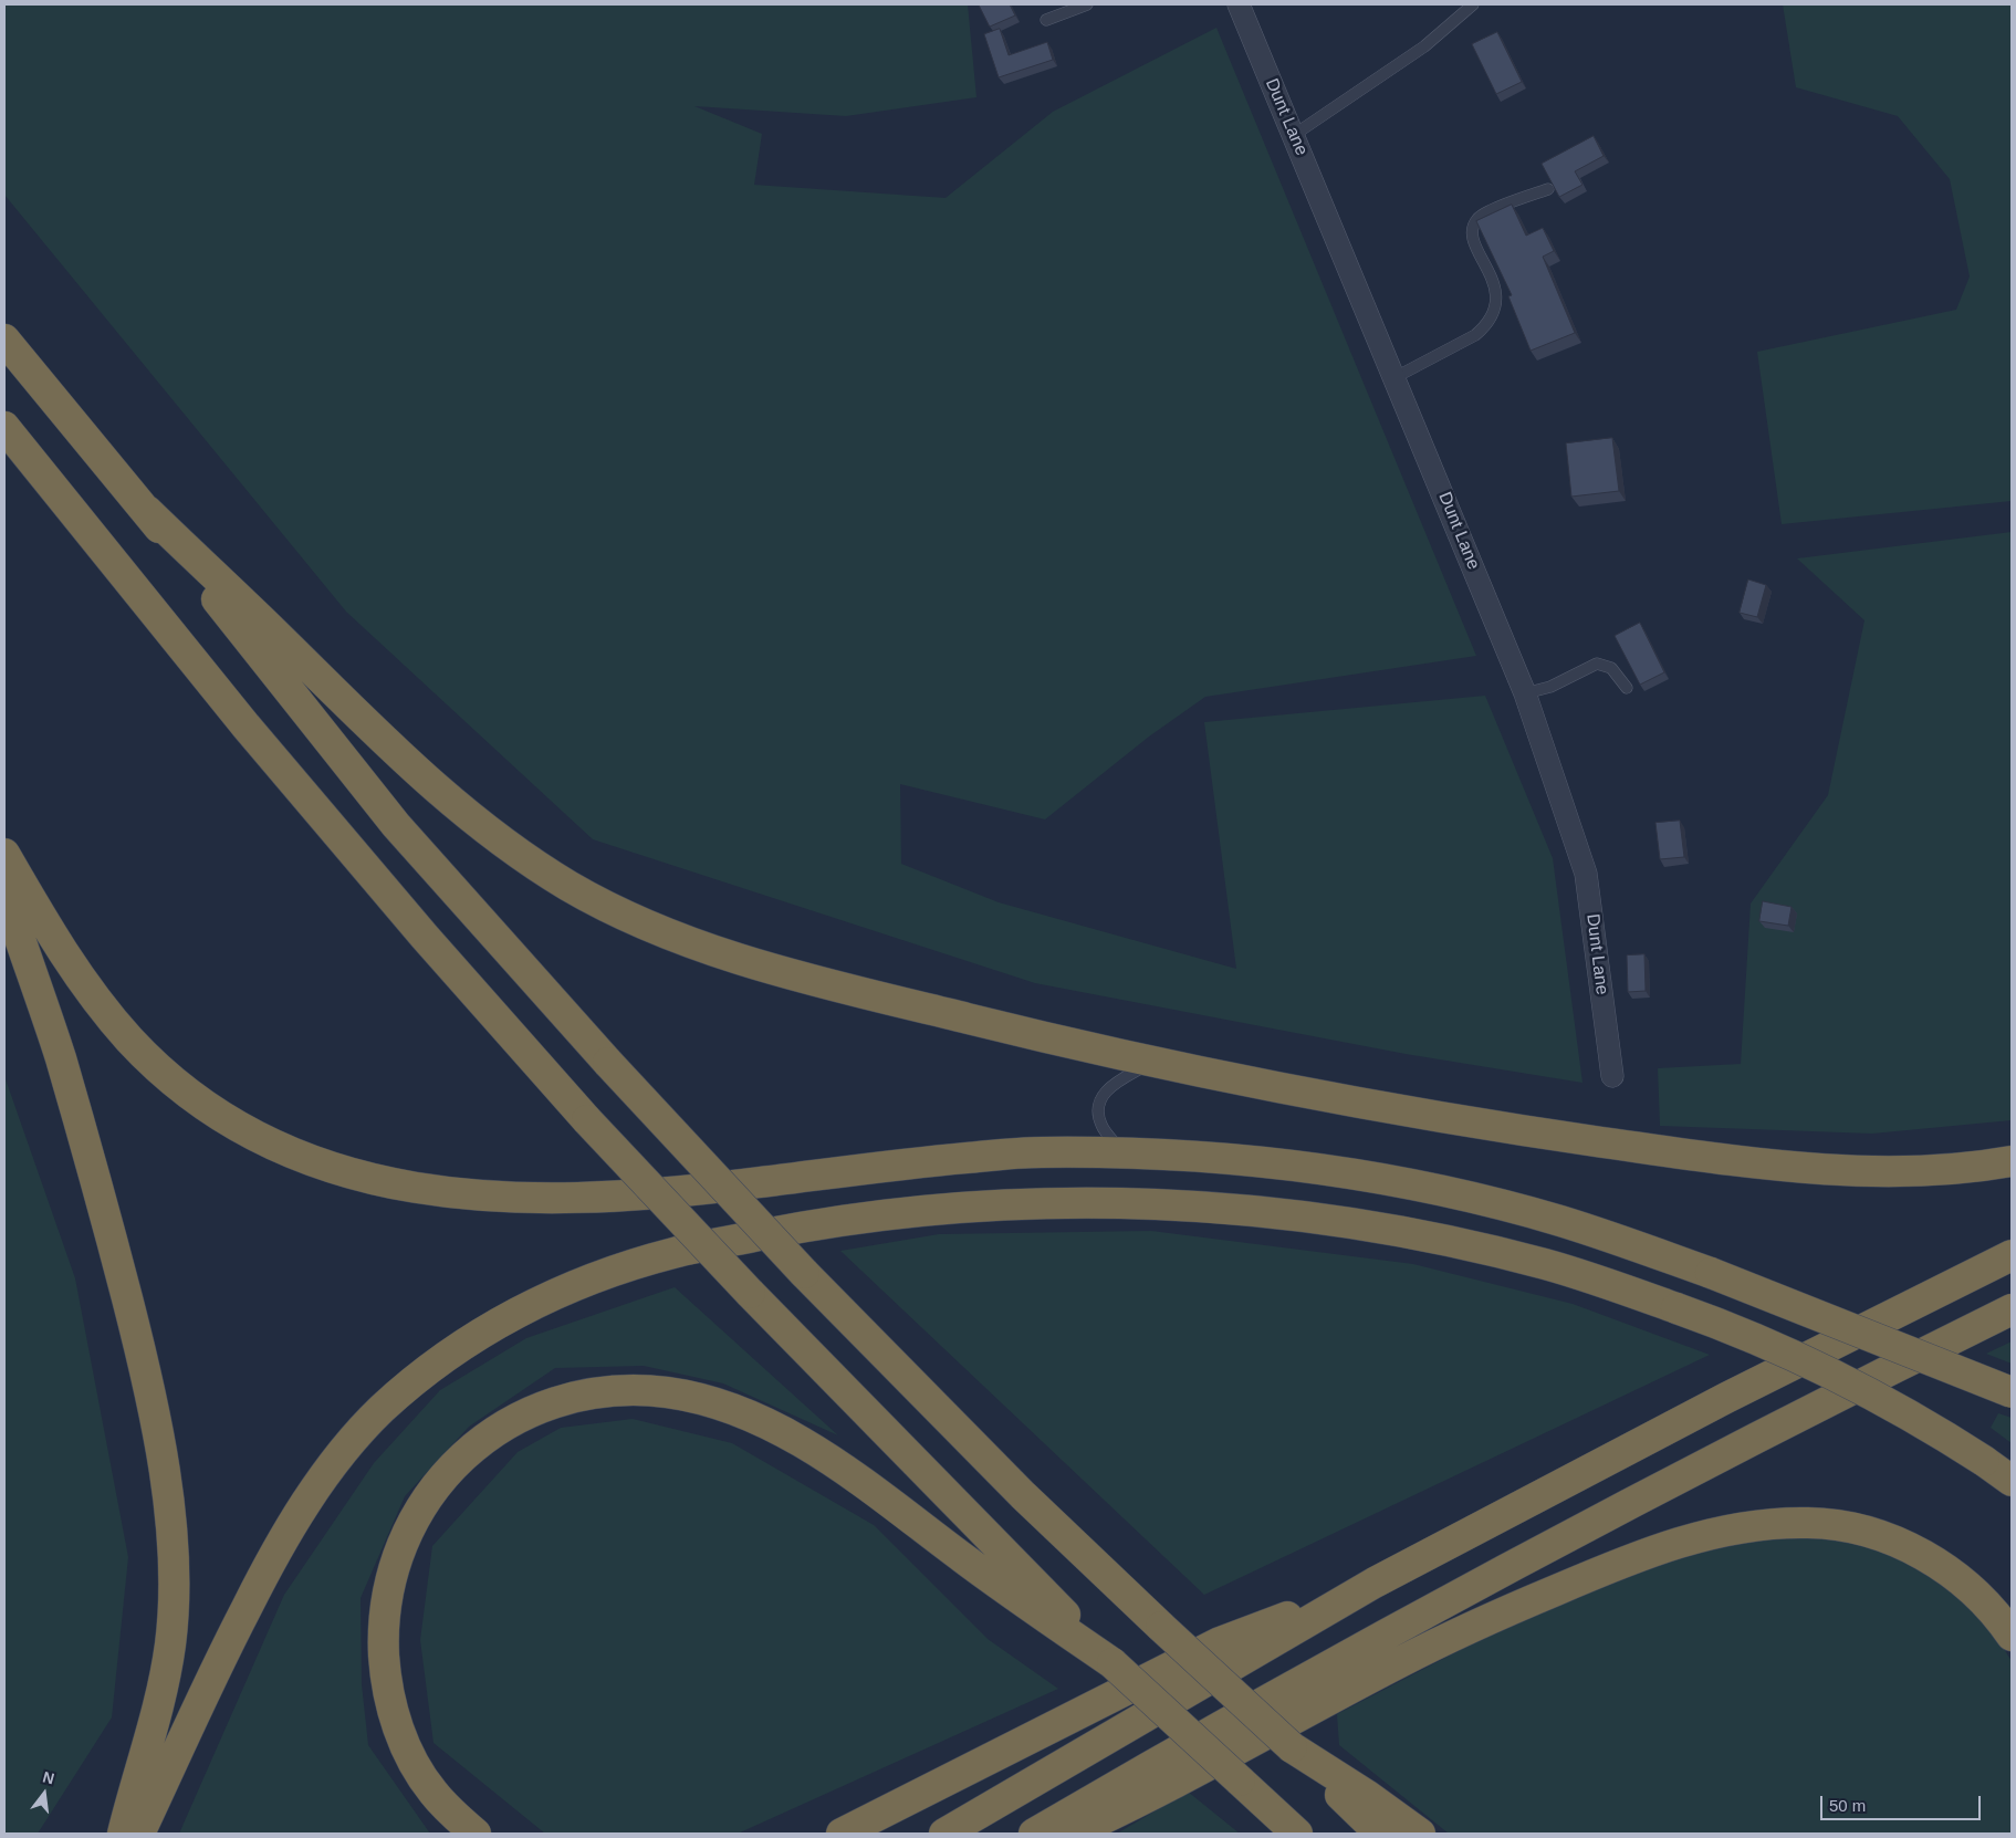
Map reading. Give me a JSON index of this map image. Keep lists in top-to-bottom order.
{
  "streets": {
    "street": ["Dunt Lane"]
  },
  "scale_bar": "50 m",
  "north": "top"
}
